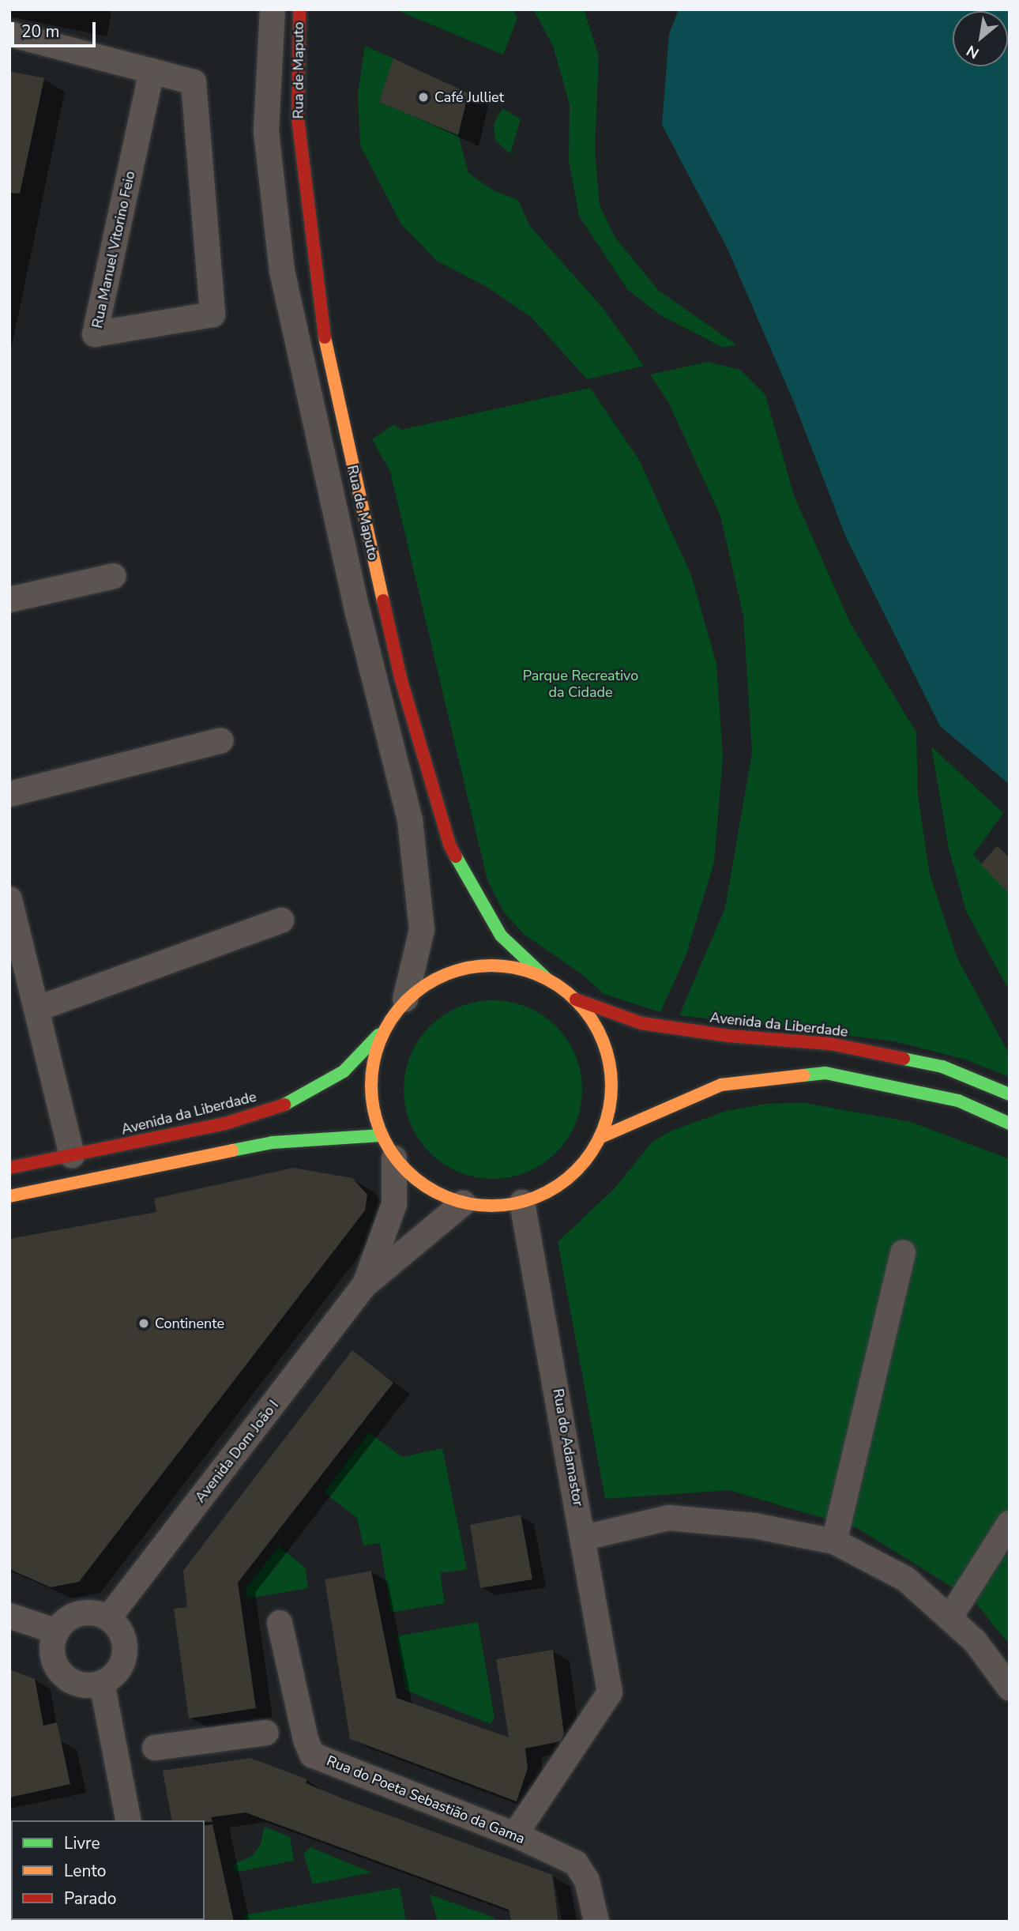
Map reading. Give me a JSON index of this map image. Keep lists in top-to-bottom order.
{
  "streets": {
    "main road": ["Rua de Maputo", "Avenida da Liberdade"],
    "street": [
      "Rua Manuel Vitorino Feio",
      "Rua do Adamastor",
      "Avenida Dom João I",
      "Rua do Poeta Sebastião da Gama"
    ]
  },
  "crossings": [
    ["Rua do Adamastor", "Rua do Poeta Sebastião da Gama"]
  ],
  "parks": ["Parque Recreativo da Cidade"],
  "places": ["Café Julliet", "Continente"],
  "legend": ["Livre", "Lento", "Parado"],
  "scale_bar": "20 m",
  "north": "bottom left"
}
